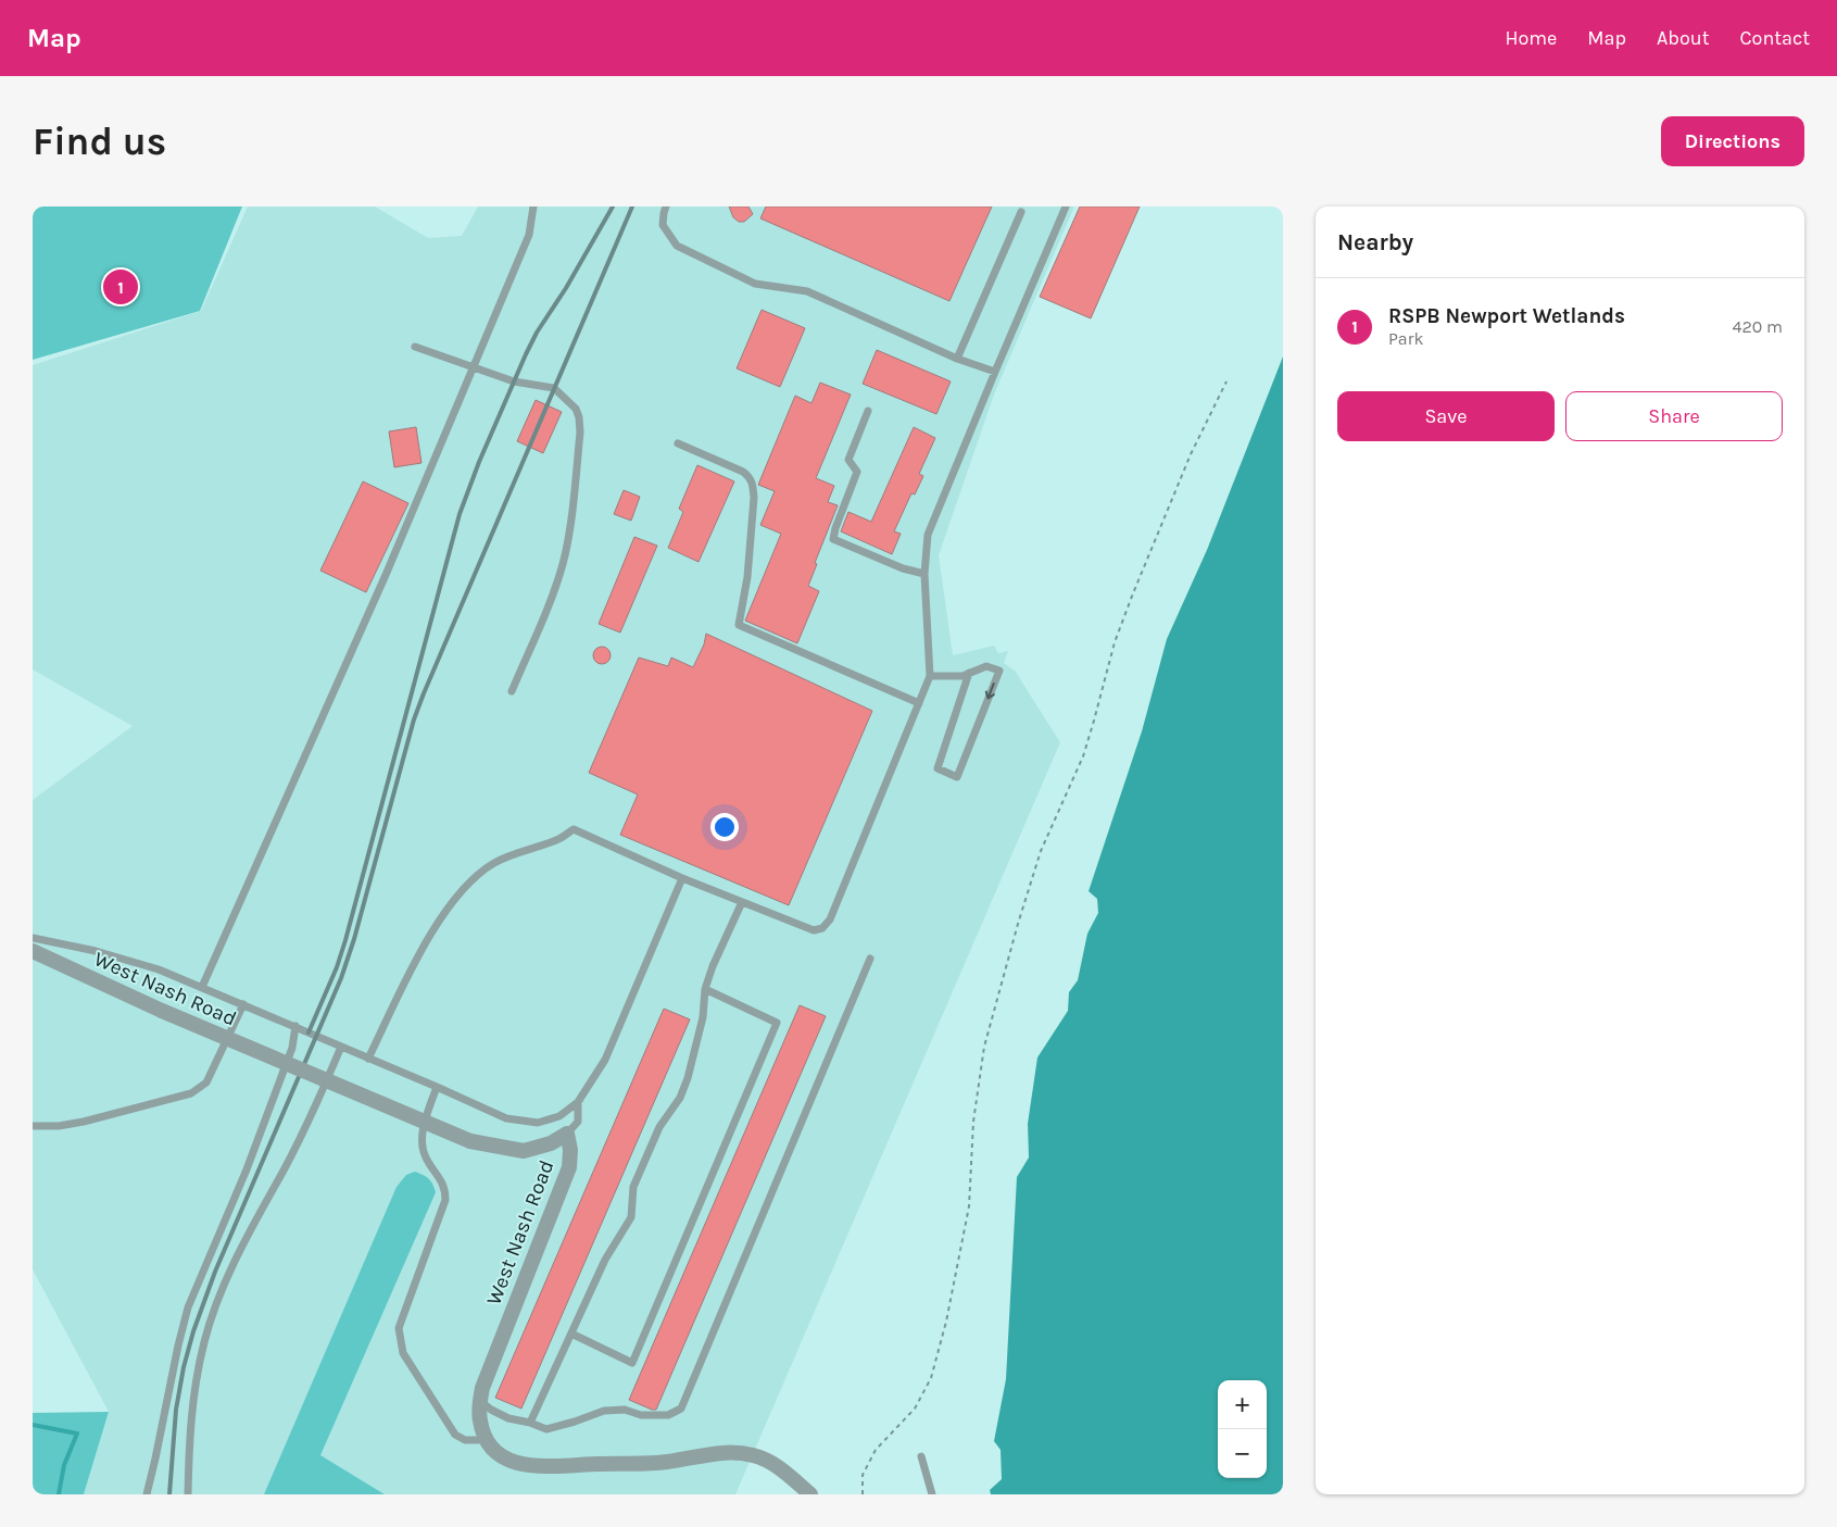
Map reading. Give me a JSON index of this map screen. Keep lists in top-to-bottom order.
{
  "streets": {
    "street": ["West Nash Road"]
  },
  "page": {
    "header": "Map",
    "nav": [
      "Home",
      "Map",
      "About",
      "Contact"
    ],
    "buttons": [
      "Directions",
      ["Save", "Share"]
    ],
    "title": "Find us",
    "heading": "Nearby",
    "pins": "1",
    "list": [
      {
        "mark": "1",
        "name": "RSPB Newport Wetlands",
        "note": "Park",
        "value": "420 m"
      }
    ],
    "map_buttons": ["+", "−"]
  }
}
